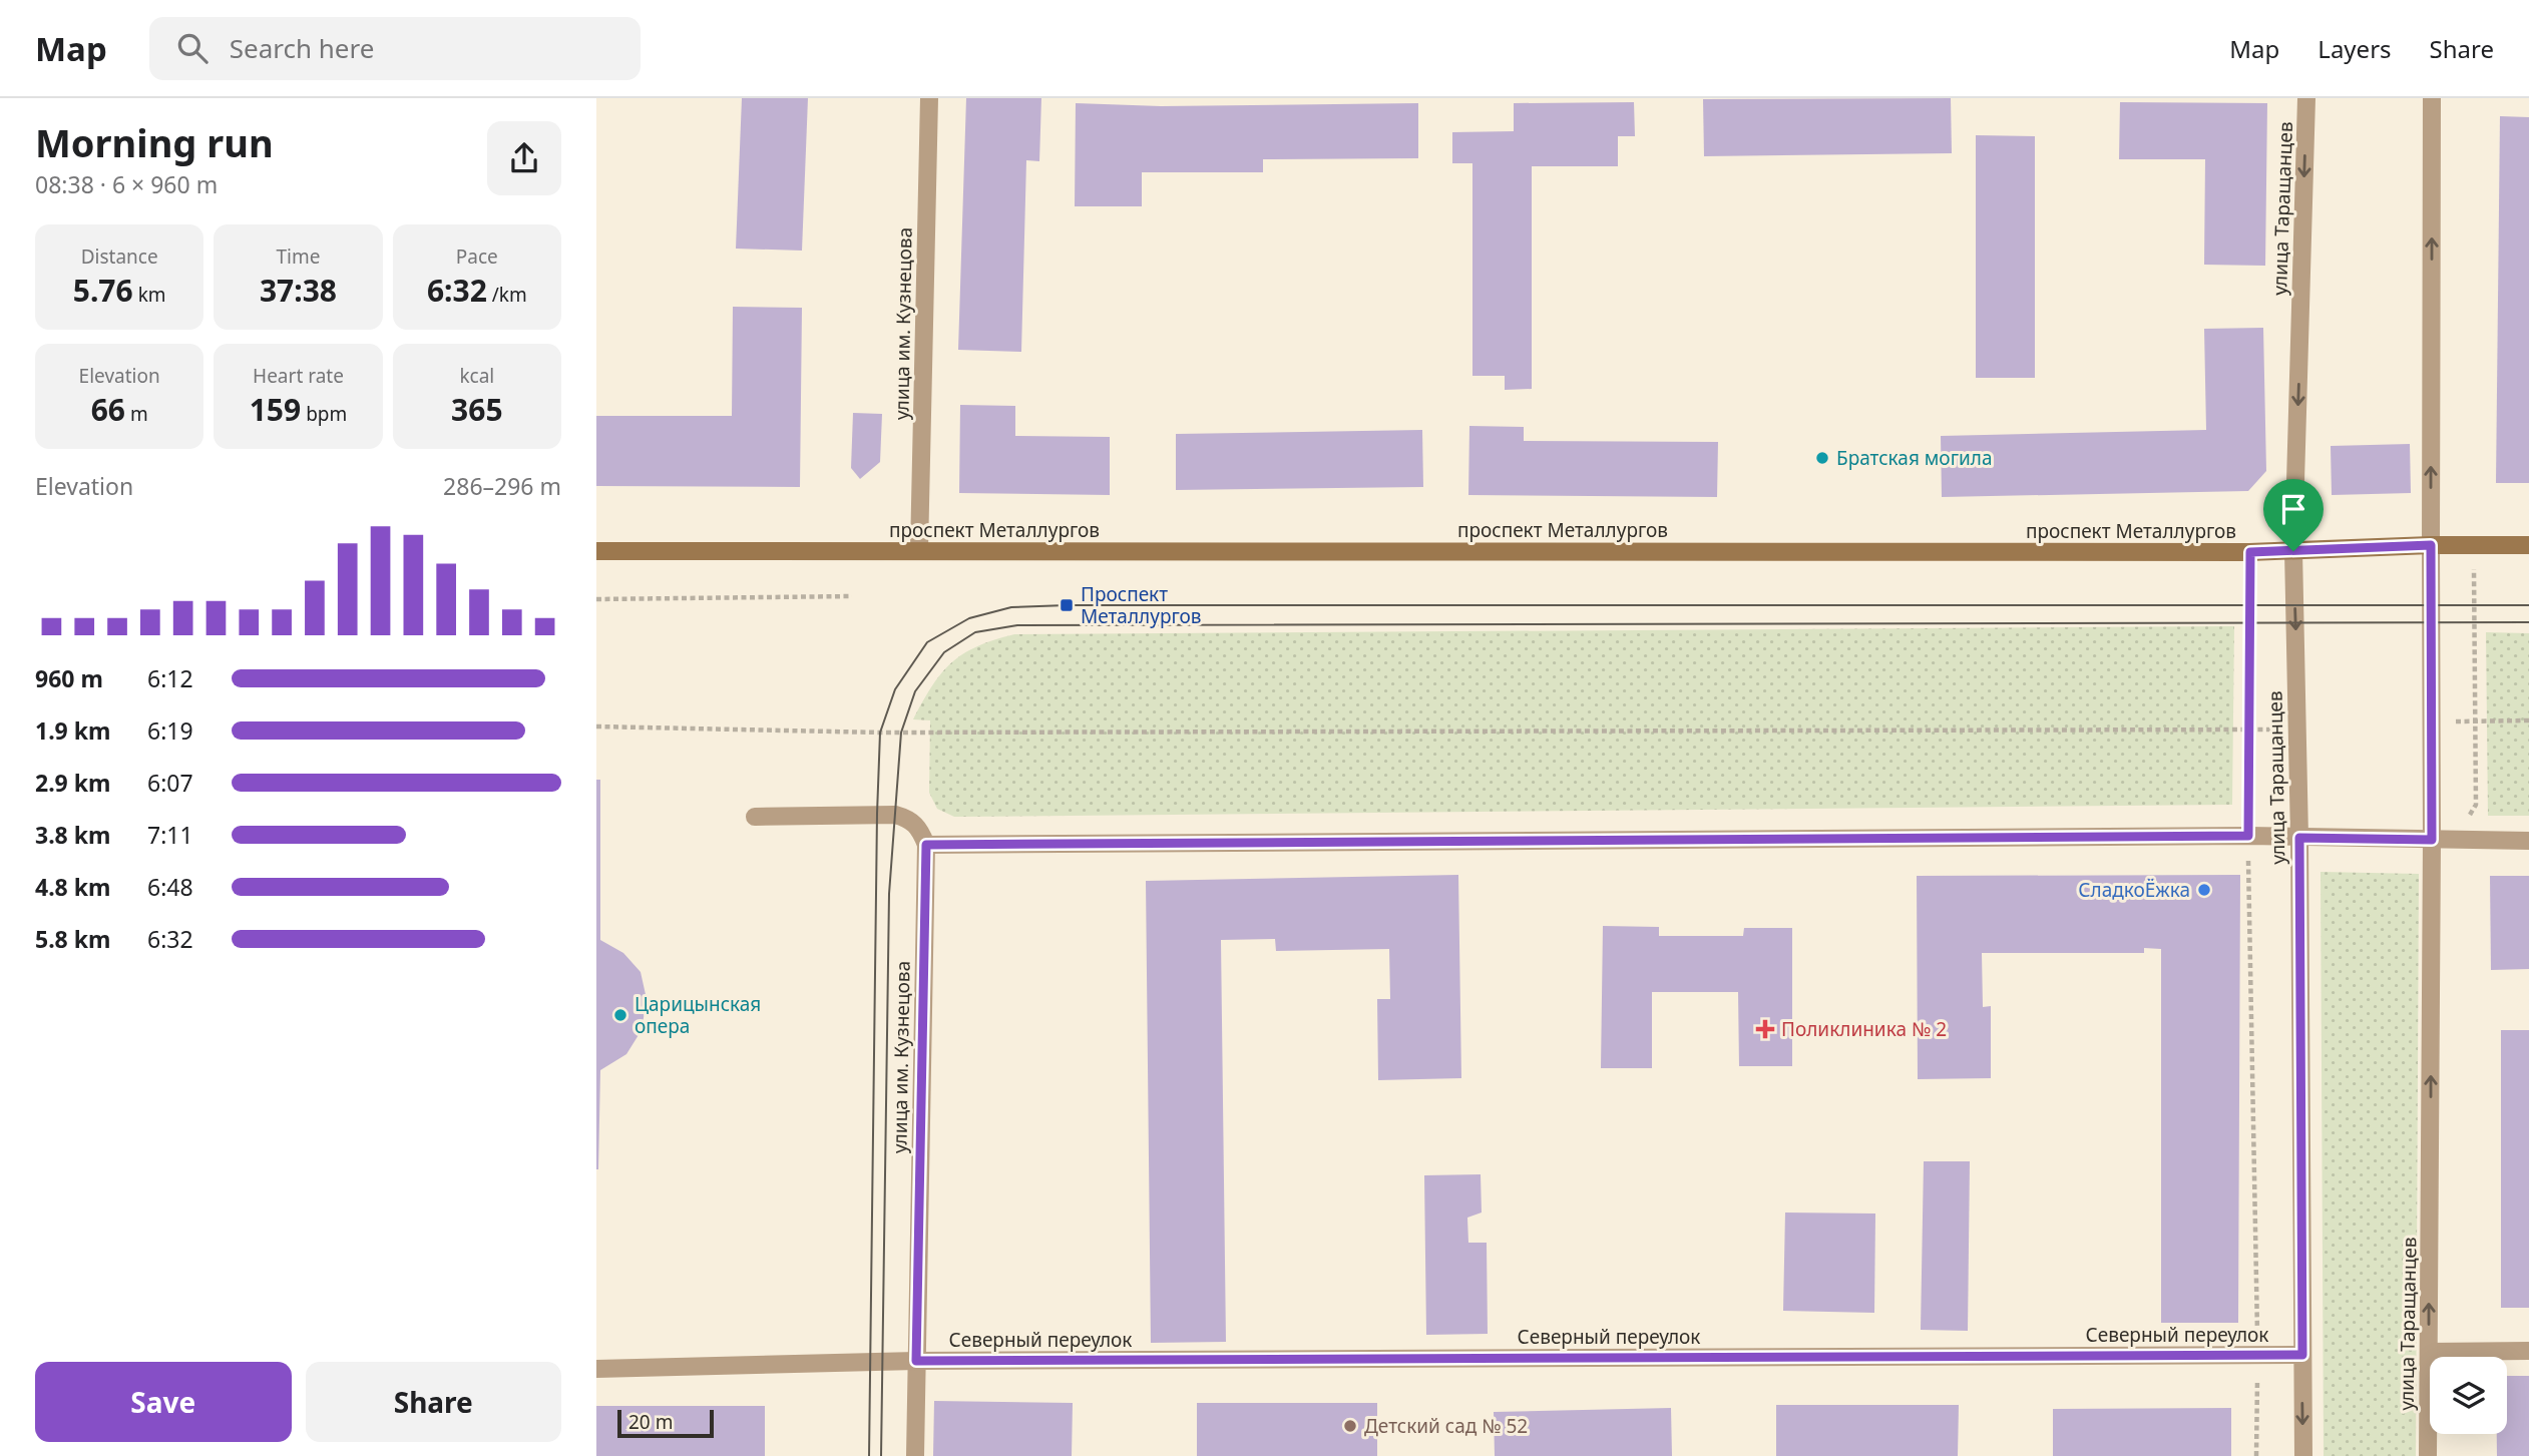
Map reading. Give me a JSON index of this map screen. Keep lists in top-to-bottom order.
{
  "streets": {
    "main road": ["проспект Металлургов"],
    "street": ["улица Таращанцев", "улица им. Кузнецова", "Северный переулок"]
  },
  "crossings": [
    ["улица Таращанцев", "проспект Металлургов"],
    ["улица Таращанцев", "Северный переулок"],
    ["улица им. Кузнецова", "проспект Металлургов"],
    ["улица им. Кузнецова", "Северный переулок"]
  ],
  "places": {
    "other": [
      "Братская могила",
      "СладкоЁжка",
      "Царицынская опера",
      "Детский сад № 52"
    ],
    "transit": ["Проспект Металлургов"],
    "health": ["Поликлиника № 2"]
  },
  "scale_bar": "20 m",
  "page": {
    "header": "Map",
    "search": "Search here",
    "nav": ["Map", "Layers", "Share"],
    "heading": ["Morning run", "08:38 · 6 × 960 m"],
    "stats": [
      ["Distance", "5.76 km"],
      ["Time", "37:38"],
      ["Pace", "6:32 /km"],
      ["Elevation", "66 m"],
      ["Heart rate", "159 bpm"],
      ["kcal", "365"]
    ],
    "chart": ["Elevation", "286–296 m"],
    "list": [
      {
        "name": "960 m",
        "note": "6:12"
      },
      {
        "name": "1.9 km",
        "note": "6:19"
      },
      {
        "name": "2.9 km",
        "note": "6:07"
      },
      {
        "name": "3.8 km",
        "note": "7:11"
      },
      {
        "name": "4.8 km",
        "note": "6:48"
      },
      {
        "name": "5.8 km",
        "note": "6:32"
      }
    ],
    "buttons": ["Save", "Share"],
    "scale": "20 m"
  }
}
